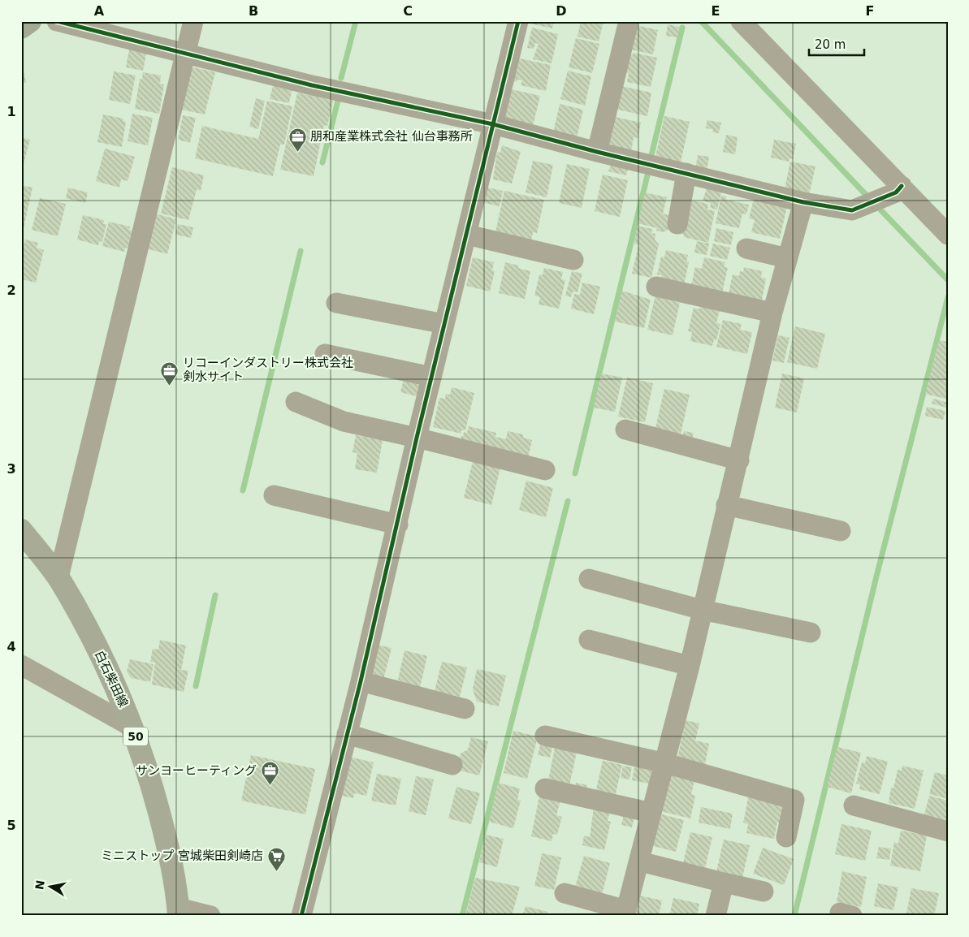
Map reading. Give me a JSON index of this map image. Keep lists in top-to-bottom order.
{
  "streets": {
    "main road": ["白石柴田線", "50"]
  },
  "places": {
    "office": ["朋和産業株式会社 仙台事務所", "リコーインダストリー株式会社 剣水サイト", "サンヨーヒーティング"],
    "supermarket": ["ミニストップ 宮城柴田剣崎店"]
  },
  "scale_bar": "20 m",
  "north": "left",
  "grid": {
    "columns": [
      "A",
      "B",
      "C",
      "D",
      "E",
      "F"
    ],
    "rows": [
      "1",
      "2",
      "3",
      "4",
      "5"
    ]
  }
}
